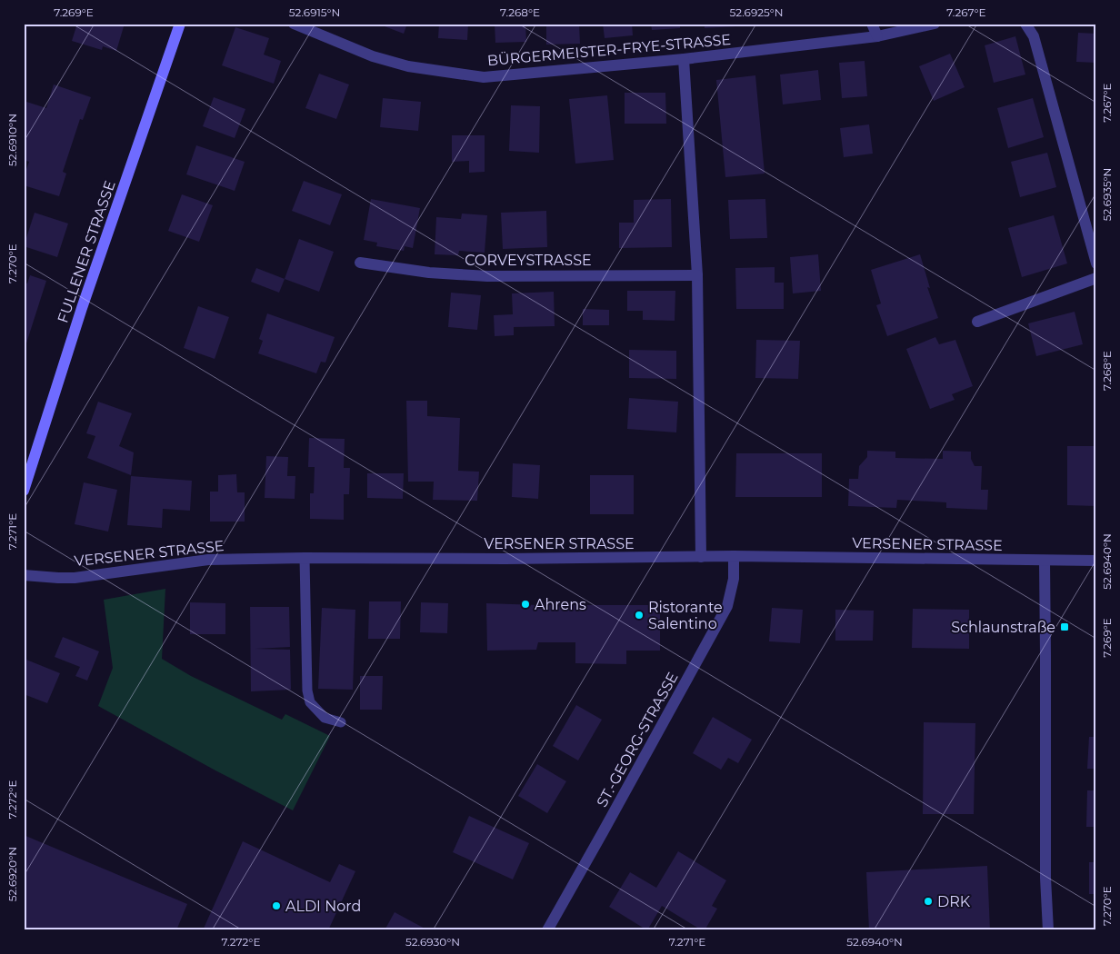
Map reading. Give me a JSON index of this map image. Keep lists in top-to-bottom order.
{
  "streets": {
    "main road": ["FULLENER STRASSE"],
    "street": [
      "BÜRGERMEISTER-FRYE-STRASSE",
      "CORVEYSTRASSE",
      "VERSENER STRASSE",
      "ST.-GEORG-STRASSE"
    ]
  },
  "crossings": [
    ["VERSENER STRASSE", "ST.-GEORG-STRASSE"]
  ],
  "places": {
    "other": [
      "Ahrens",
      "Ristorante Salentino",
      "DRK",
      "ALDI Nord"
    ],
    "transit": ["Schlaunstraße"]
  },
  "coordinates": [
    "7.269°E",
    "52.6915°N",
    "7.268°E",
    "52.6925°N",
    "7.267°E",
    "52.6910°N",
    "52.6935°N",
    "7.270°E",
    "7.271°E",
    "52.6940°N",
    "7.272°E",
    "52.6920°N",
    "52.6930°N"
  ]
}
